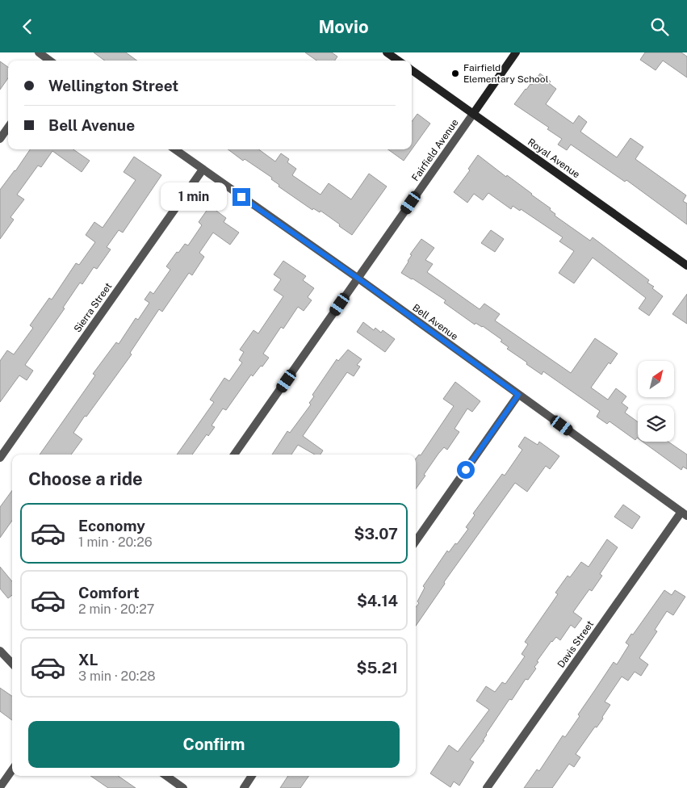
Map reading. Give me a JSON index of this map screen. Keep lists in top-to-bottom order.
{
  "streets": {
    "street": [
      "Fairfield Avenue",
      "Royal Avenue",
      "Sierra Street",
      "Bell Avenue",
      "Davis Street"
    ]
  },
  "crossings": [
    ["Fairfield Avenue", "Royal Avenue"],
    ["Fairfield Avenue", "Bell Avenue"],
    ["Sierra Street", "Bell Avenue"],
    ["Bell Avenue", "Davis Street"]
  ],
  "places": ["Fairfield Elementary School"],
  "north": "top right",
  "page": {
    "header": "Movio",
    "banner": ["Wellington Street", "Bell Avenue"],
    "bubble": "1 min",
    "heading": "Choose a ride",
    "list": [
      {
        "name": "Economy",
        "note": "1 min · 20:26",
        "value": "$3.07"
      },
      {
        "name": "Comfort",
        "note": "2 min · 20:27",
        "value": "$4.14"
      },
      {
        "name": "XL",
        "note": "3 min · 20:28",
        "value": "$5.21"
      }
    ],
    "buttons": "Confirm"
  }
}
